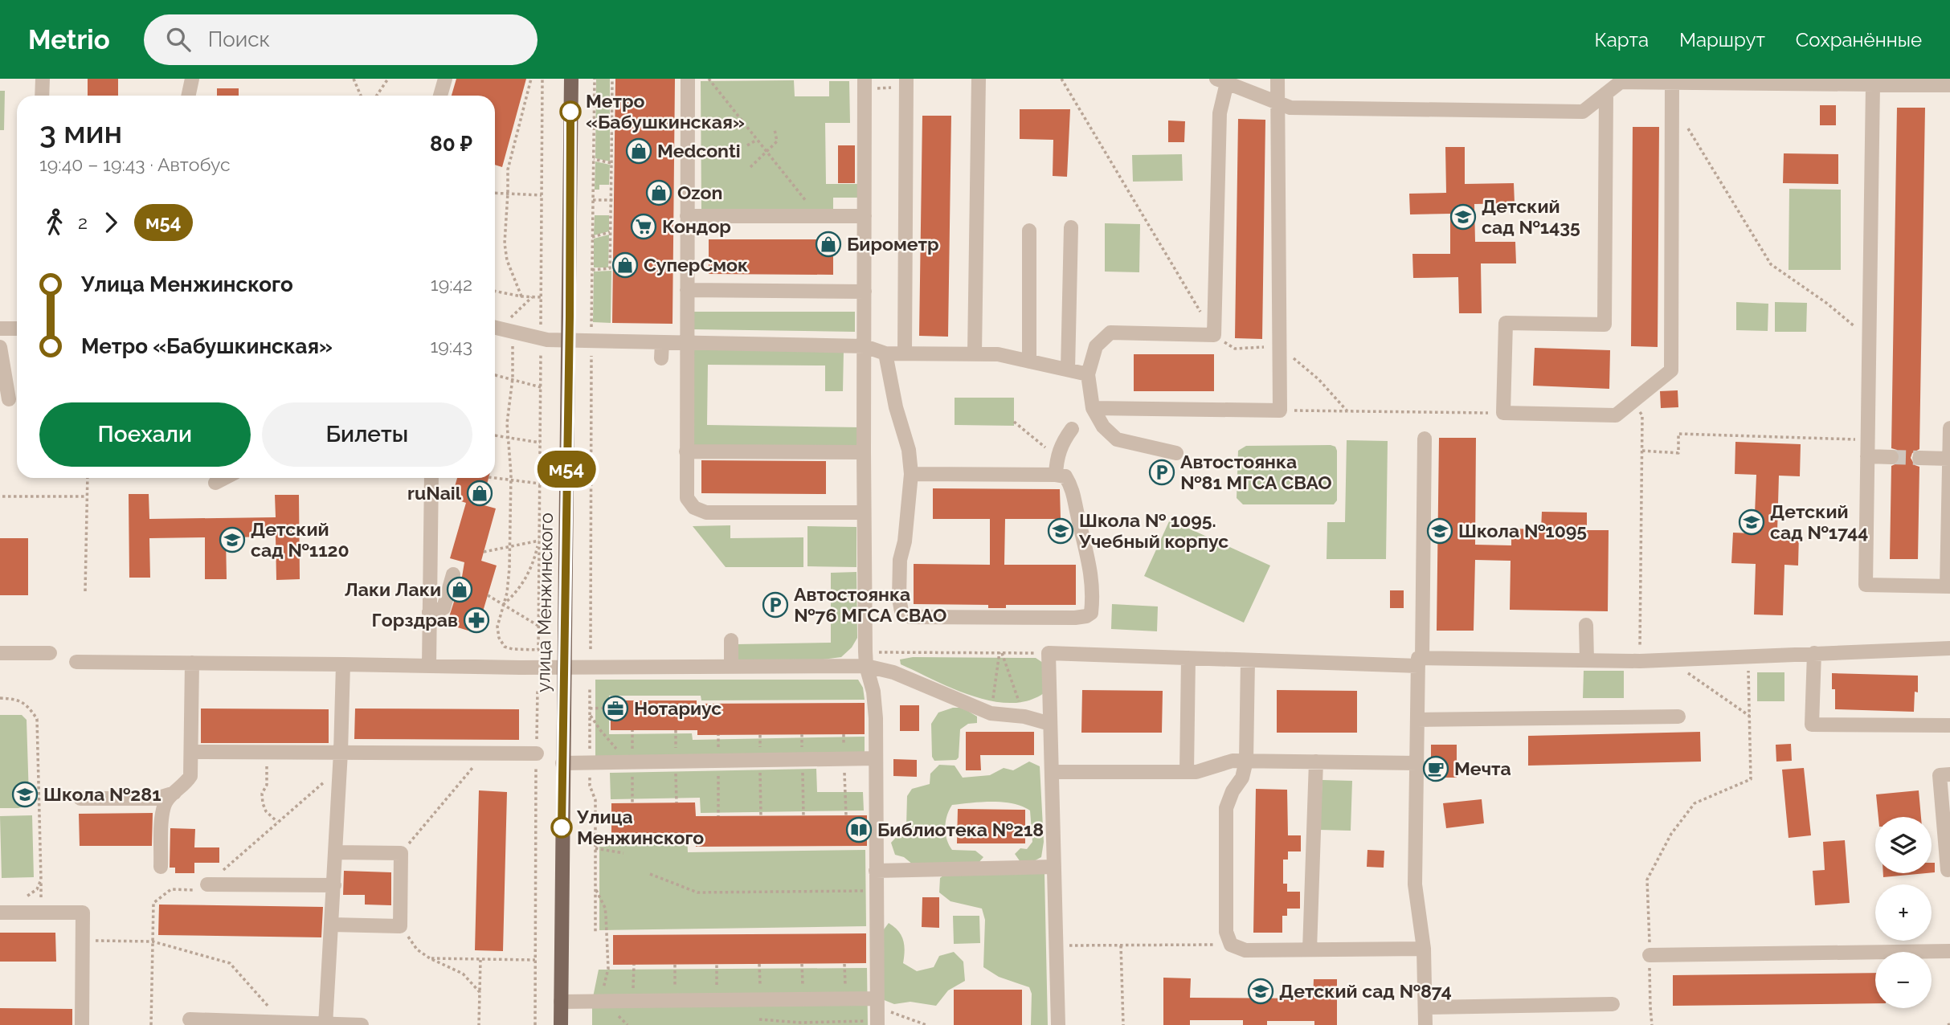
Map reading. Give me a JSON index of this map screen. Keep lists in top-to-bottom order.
{
  "streets": {
    "main road": ["улица Менжинского"]
  },
  "places": {
    "other": ["Метро «Бабушкинская»", "Улица Менжинского"],
    "shop": [
      "Medconti",
      "Ozon",
      "Бирометр",
      "СуперСмок",
      "ruNail",
      "Лаки Лаки"
    ],
    "school or university": [
      "Детский сад №1435",
      "Детский сад №1744",
      "Школа № 1095. Учебный корпус",
      "Школа №1095",
      "Детский сад №1120",
      "Школа №281",
      "Детский сад №874"
    ],
    "supermarket": ["Кондор"],
    "parking": ["Автостоянка №81 МГСА СВАО", "Автостоянка №76 МГСА СВАО"],
    "pharmacy": ["Горздрав"],
    "office": ["Нотариус"],
    "cafe": ["Мечта"],
    "library": ["Библиотека №218"]
  },
  "lines": ["bus line м54"],
  "page": {
    "header": "Metrio",
    "search": "Поиск",
    "nav": ["Карта", "Маршрут", "Сохранённые"],
    "on_map": "м54",
    "heading": ["3 мин", "19:40 – 19:43 · Автобус", "80 ₽"],
    "legs": ["2", "м54"],
    "list": [
      {
        "name": "Улица Менжинского",
        "value": "19:42"
      },
      {
        "name": "Метро «Бабушкинская»",
        "value": "19:43"
      }
    ],
    "buttons": ["Поехали", "Билеты"],
    "map_buttons": ["+", "−"]
  }
}
